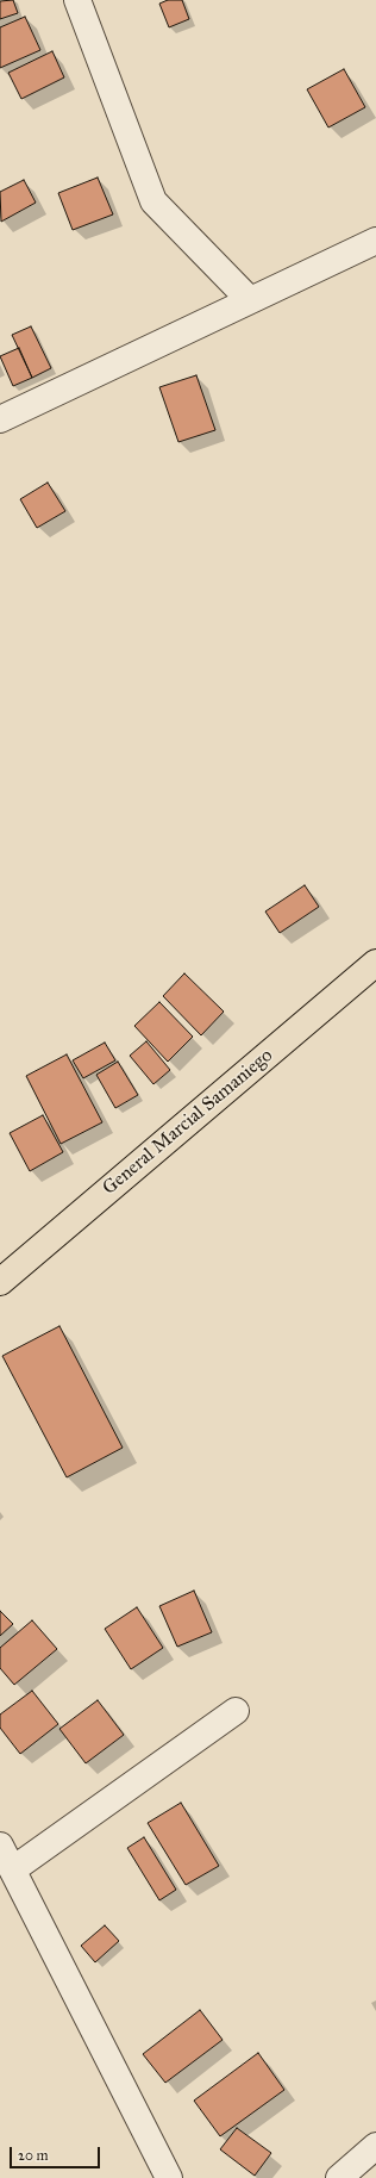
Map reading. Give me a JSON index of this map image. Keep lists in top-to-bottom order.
{
  "streets": {
    "main road": ["General Marcial Samaniego"]
  },
  "scale_bar": "20 m"
}
